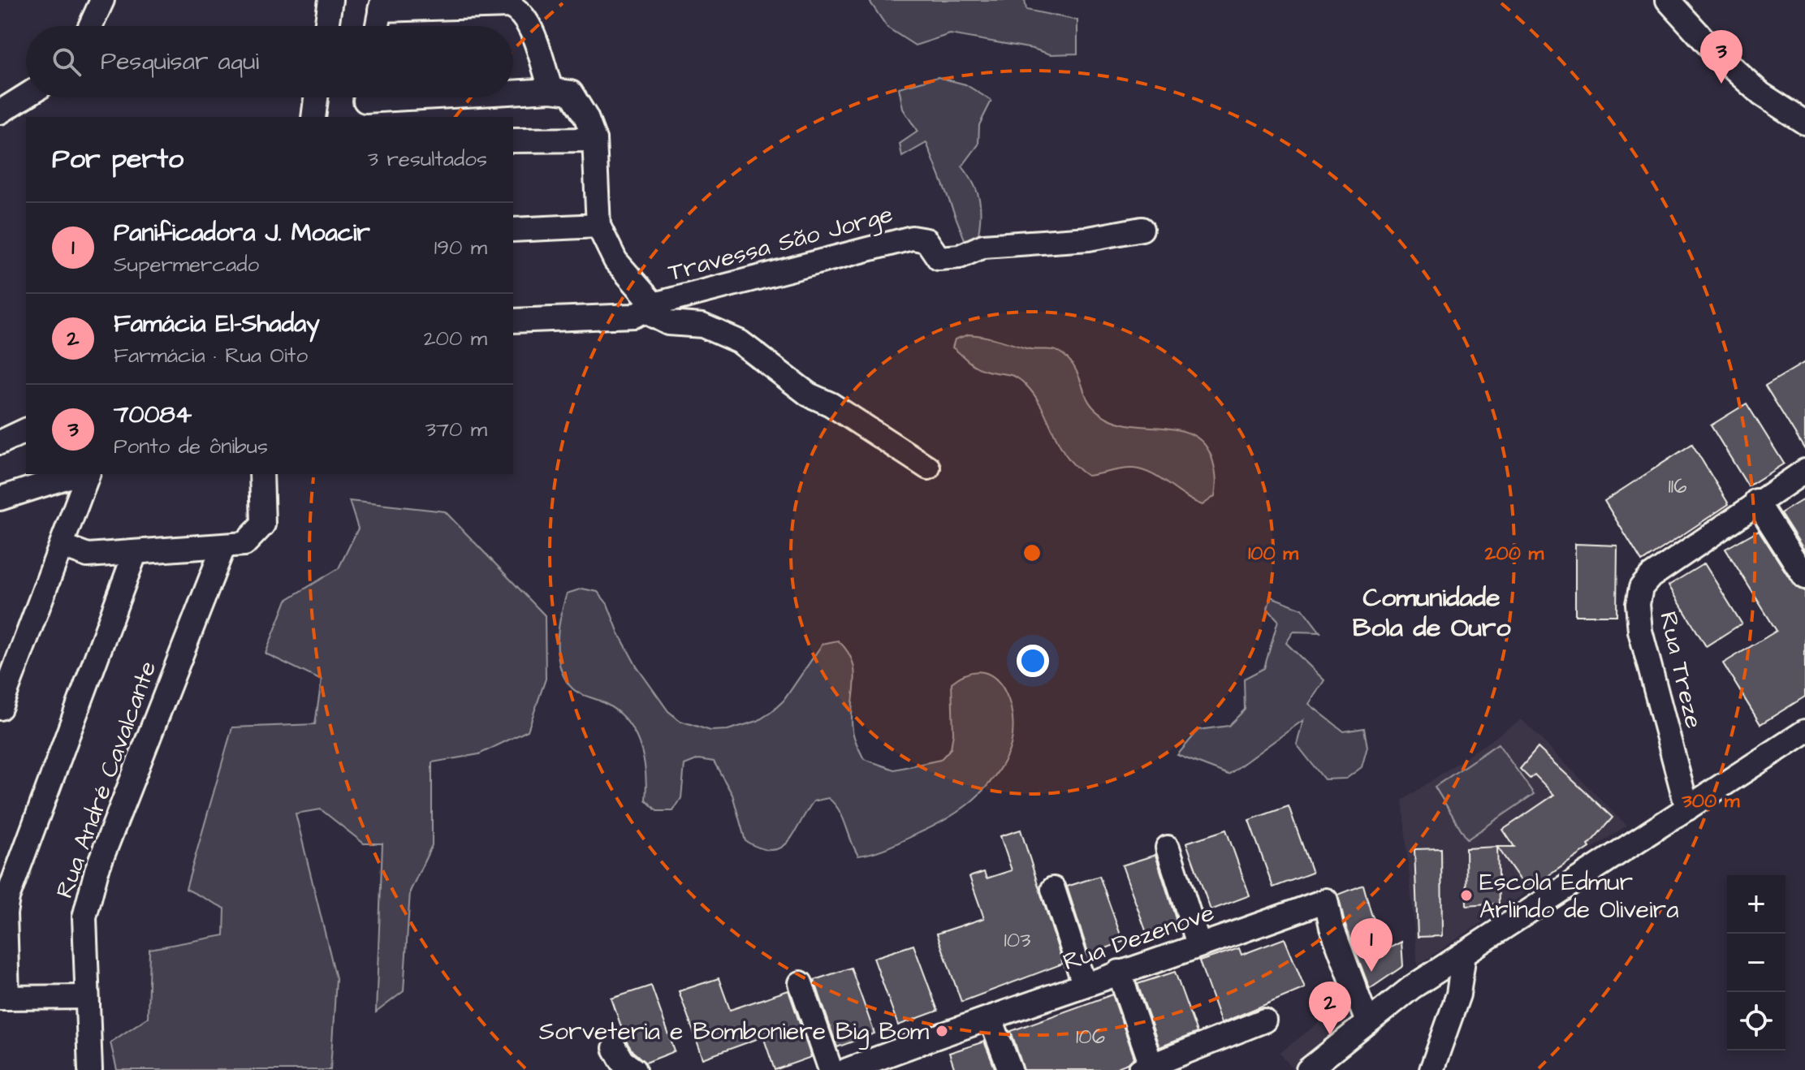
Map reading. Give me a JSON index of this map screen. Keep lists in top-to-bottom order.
{
  "streets": {
    "street": [
      "Travessa São Jorge",
      "Rua Treze",
      "Rua André Cavalcante",
      "Rua Dezenove"
    ]
  },
  "districts": ["Comunidade Bola de Ouro"],
  "places": ["Escola Edmur Arlindo de Oliveira", "Sorveteria e Bomboniere Big Bom"],
  "house_numbers": ["116", "103", "106"],
  "page": {
    "search": "Pesquisar aqui",
    "pins": ["3", "1", "2"],
    "heading": ["Por perto", "3 resultados"],
    "list": [
      {
        "mark": "1",
        "name": "Panificadora J. Moacir",
        "note": "Supermercado",
        "value": "190 m"
      },
      {
        "mark": "2",
        "name": "Famácia El-Shaday",
        "note": "Farmácia · Rua Oito",
        "value": "200 m"
      },
      {
        "mark": "3",
        "name": "70084",
        "note": "Ponto de ônibus",
        "value": "370 m"
      }
    ],
    "map_buttons": ["+", "−"]
  },
  "rings": ["100 m", "200 m", "300 m"]
}
